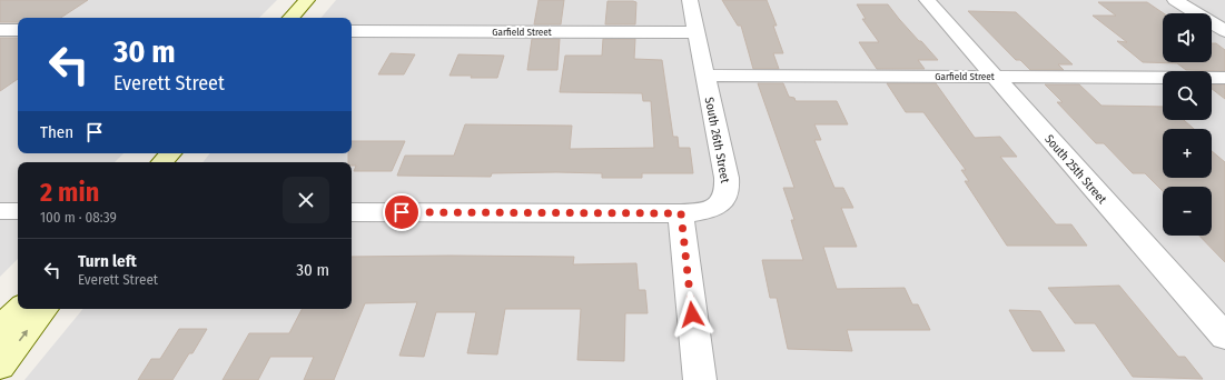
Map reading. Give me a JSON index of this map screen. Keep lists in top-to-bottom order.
{
  "streets": {
    "street": ["Garfield Street", "South 26th Street", "South 25th Street"]
  },
  "crossings": [
    ["Garfield Street", "South 26th Street"],
    ["Garfield Street", "South 25th Street"]
  ],
  "page": {
    "map_buttons": ["+", "−"],
    "turn": ["30 m", "Everett Street"],
    "then": "Then",
    "heading": ["2 min", "100 m · 08:39"],
    "list": [
      {
        "name": "Turn left",
        "note": "Everett Street",
        "value": "30 m"
      }
    ]
  }
}
